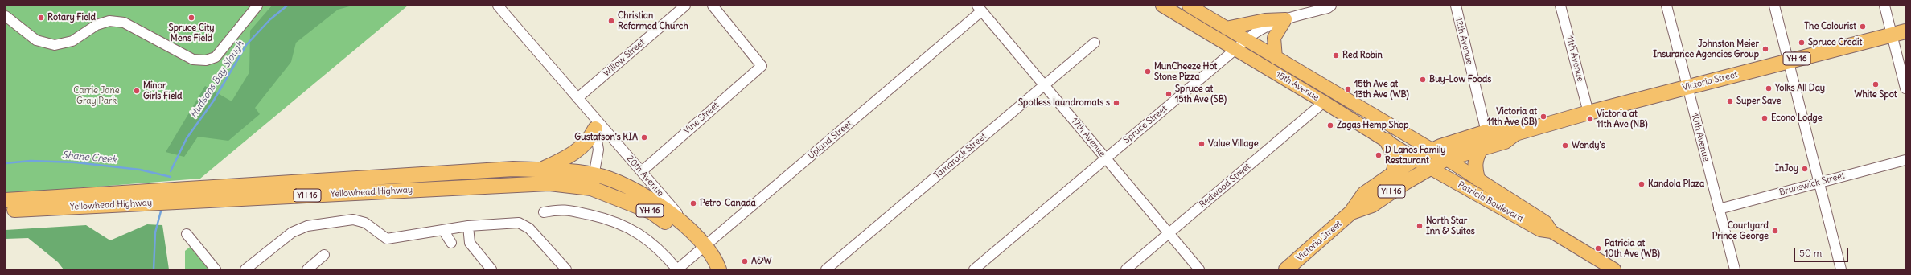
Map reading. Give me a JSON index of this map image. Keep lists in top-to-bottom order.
{
  "streets": {
    "highway": [
      "YH 16",
      "Victoria Street",
      "20th Avenue",
      "Yellowhead Highway"
    ],
    "main road": ["15th Avenue", "Patricia Boulevard"],
    "street": [
      "12th Avenue",
      "Willow Street",
      "11th Avenue",
      "Vine Street",
      "Spruce Street",
      "17th Avenue",
      "10th Avenue",
      "Upland Street",
      "Tamarack Street",
      "Brunswick Street",
      "Redwood Street"
    ]
  },
  "crossings": [
    ["12th Avenue", "Victoria Street"],
    ["Willow Street", "20th Avenue"],
    ["11th Avenue", "Victoria Street"],
    ["Victoria Street", "15th Avenue"],
    ["Victoria Street", "10th Avenue"],
    ["Victoria Street", "Patricia Boulevard"],
    ["15th Avenue", "Spruce Street"],
    ["15th Avenue", "Redwood Street"],
    ["15th Avenue", "Patricia Boulevard"],
    ["Vine Street", "20th Avenue"],
    ["Spruce Street", "17th Avenue"],
    ["17th Avenue", "Upland Street"],
    ["17th Avenue", "Tamarack Street"],
    ["17th Avenue", "Redwood Street"],
    ["10th Avenue", "Brunswick Street"],
    ["Upland Street", "20th Avenue"],
    ["Upland Street", "Yellowhead Highway"],
    ["20th Avenue", "Yellowhead Highway"]
  ],
  "water": ["Hudsons Bay Slough", "Shane Creek"],
  "parks": ["Carrie Jane Gray Park"],
  "places": [
    "Rotary Field",
    "Spruce City Mens Field",
    "Christian Reformed Church",
    "The Colourist",
    "Spruce Credit",
    "Johnston Meier Insurance Agencies Group",
    "Red Robin",
    "MunCheeze Hot Stone Pizza",
    "Buy-Low Foods",
    "White Spot",
    "Yolks All Day",
    "15th Ave at 13th Ave (WB)",
    "Minor Girls Field",
    "Spruce at 15th Ave (SB)",
    "Super Save",
    "Spotless laundromats s",
    "Victoria at 11th Ave (SB)",
    "Econo Lodge",
    "Victoria at 11th Ave (NB)",
    "Zagas Hemp Shop",
    "Gustafson's KIA",
    "Value Village",
    "Wendy's",
    "D Lanos Family Restaurant",
    "InJoy",
    "Kandola Plaza",
    "Petro-Canada",
    "North Star Inn & Suites",
    "Courtyard Prince George",
    "Patricia at 10th Ave (WB)",
    "A&W"
  ],
  "scale_bar": "50 m"
}
